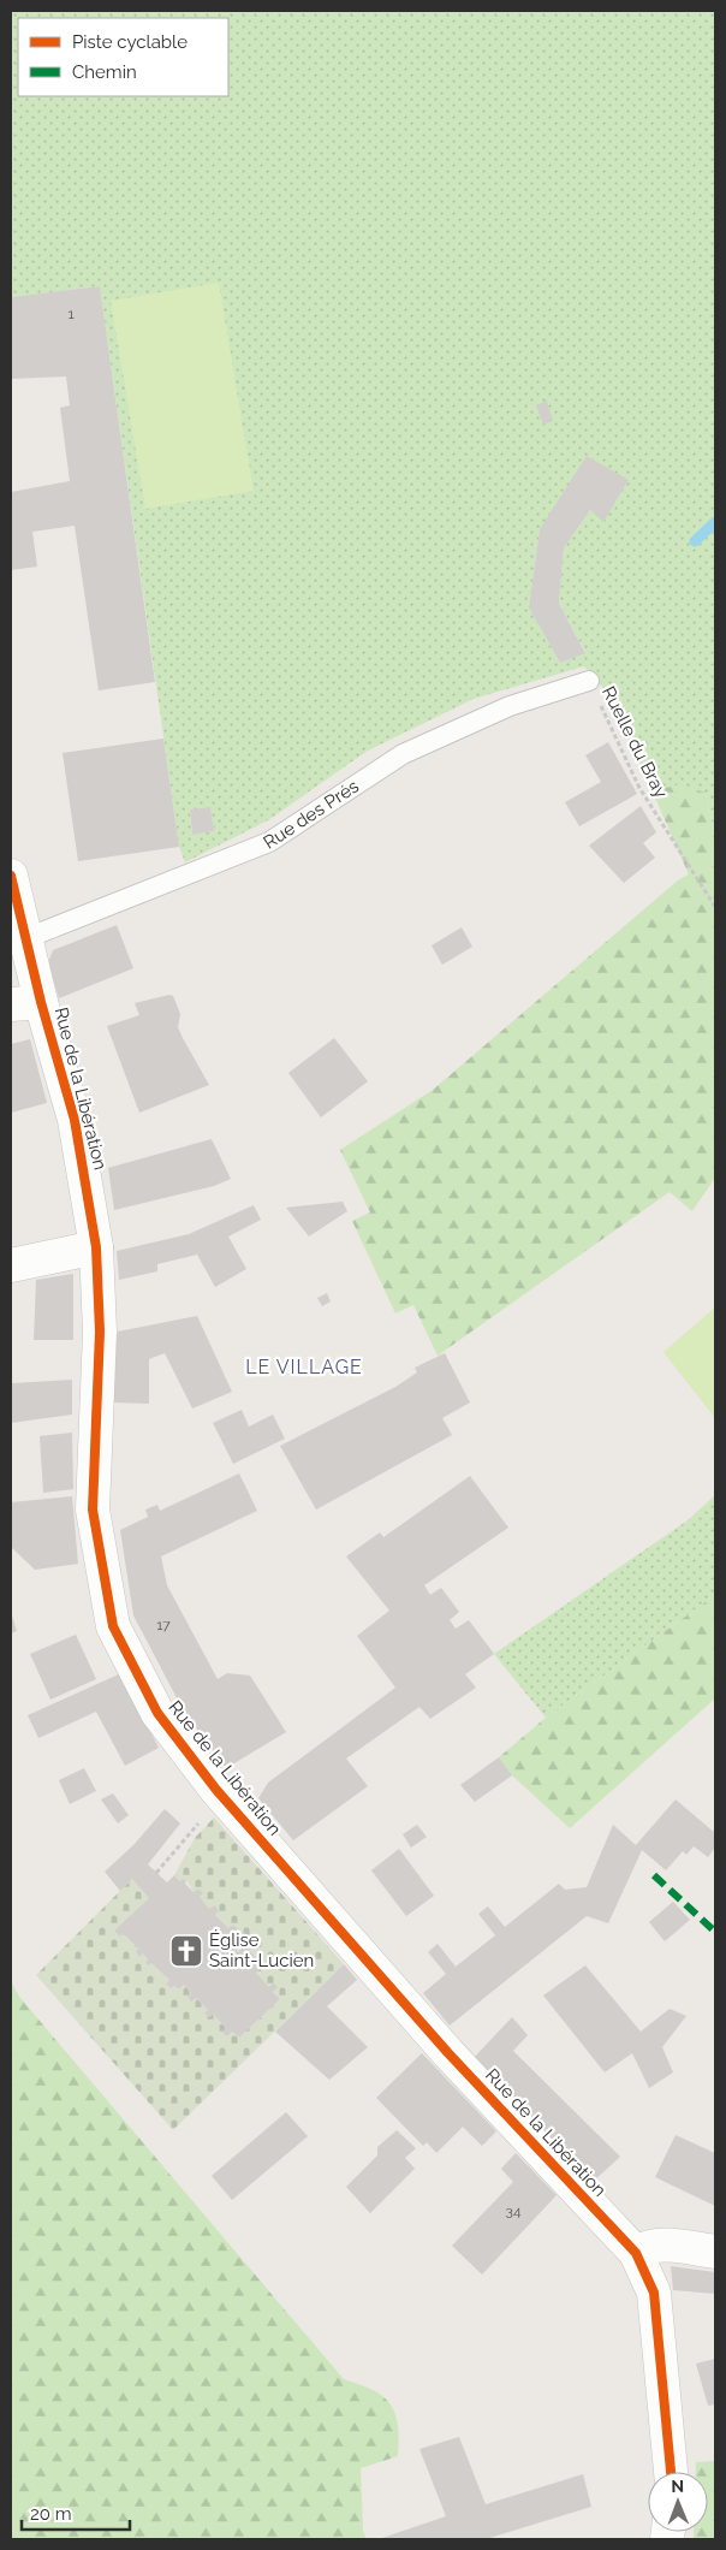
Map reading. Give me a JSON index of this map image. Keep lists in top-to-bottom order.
{
  "streets": {
    "street": ["Rue de la Libération"],
    "lane": ["Rue des Prés"],
    "path": ["Ruelle du Bray"]
  },
  "crossings": [
    ["Ruelle du Bray", "Rue des Prés"],
    ["Rue des Prés", "Rue de la Libération"]
  ],
  "districts": ["LE VILLAGE"],
  "places": {
    "church": ["Église Saint-Lucien"]
  },
  "house_numbers": ["1", "17", "34"],
  "legend": ["Piste cyclable", "Chemin"],
  "scale_bar": "20 m",
  "north": "top"
}
